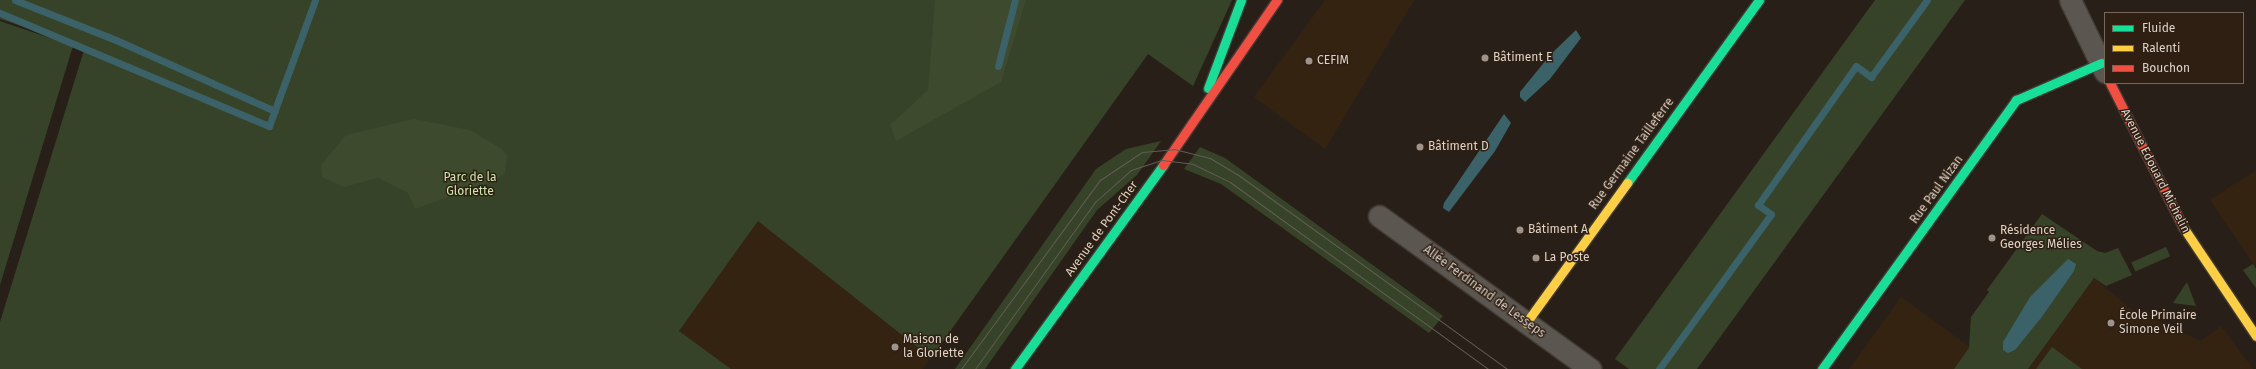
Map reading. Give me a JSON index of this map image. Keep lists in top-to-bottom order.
{
  "streets": {
    "street": [
      "Rue Germaine Tailleferre",
      "Avenue Edouard Michelin",
      "Rue Paul Nizan",
      "Avenue de Pont-Cher",
      "Allée Ferdinand de Lesseps"
    ]
  },
  "crossings": [
    ["Rue Germaine Tailleferre", "Allée Ferdinand de Lesseps"]
  ],
  "parks": ["Parc de la Gloriette"],
  "places": [
    "Bâtiment E",
    "CEFIM",
    "Bâtiment D",
    "Bâtiment A",
    "Résidence Georges Mélies",
    "La Poste",
    "École Primaire Simone Veil",
    "Maison de la Gloriette"
  ],
  "legend": ["Fluide", "Ralenti", "Bouchon"]
}
